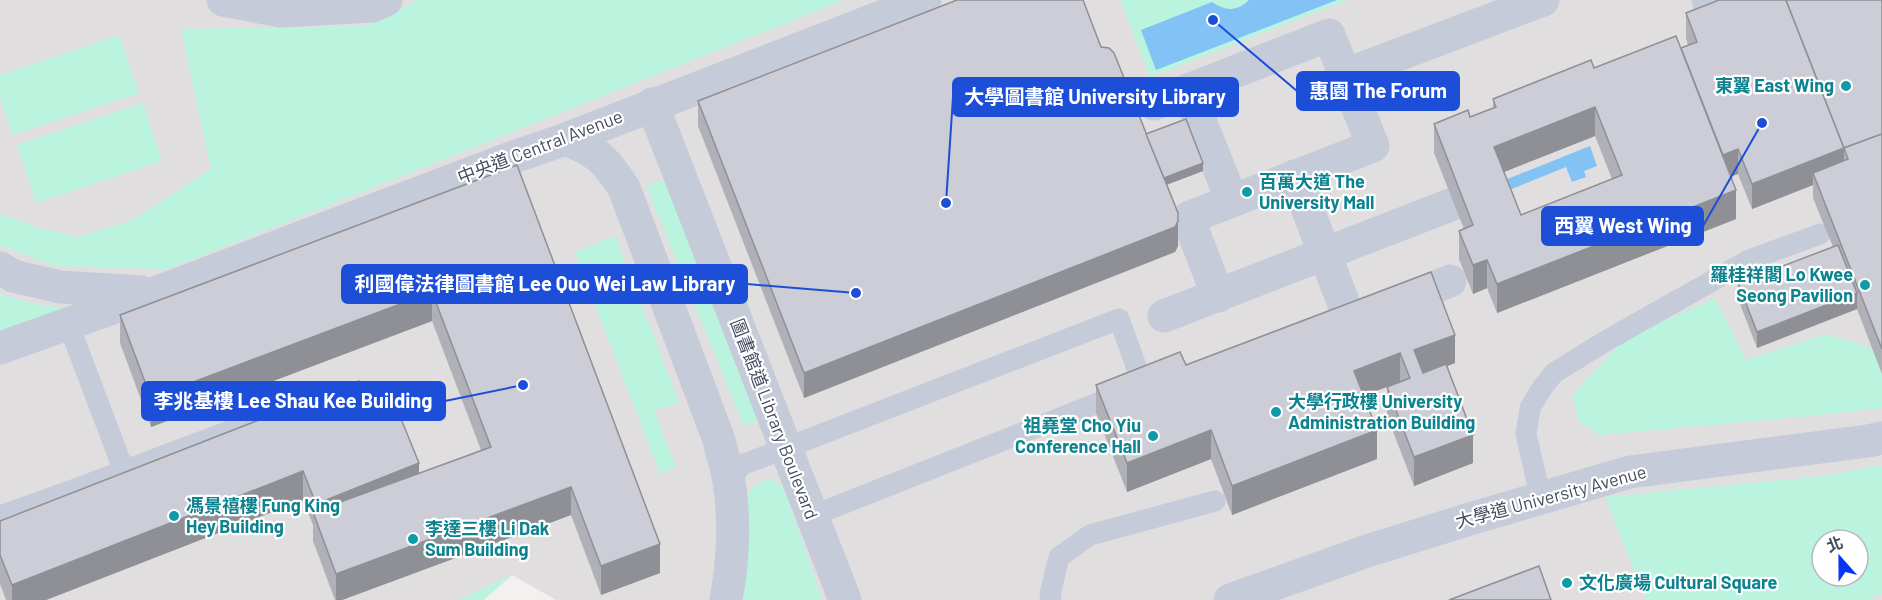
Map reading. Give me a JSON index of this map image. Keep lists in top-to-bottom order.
{
  "streets": {
    "street": ["中央道 Central Avenue", "圖書館道 Library Boulevard", "大學道 University Avenue"]
  },
  "crossings": [
    ["中央道 Central Avenue", "圖書館道 Library Boulevard"]
  ],
  "places": [
    "惠園 The Forum",
    "東翼 East Wing",
    "西翼 West Wing",
    "百萬大道 The University Mall",
    "大學圖書館 University Library",
    "羅桂祥閣 Lo Kwee Seong Pavilion",
    "利國偉法律圖書館 Lee Quo Wei Law Library",
    "李兆基樓 Lee Shau Kee Building",
    "大學行政樓 University Administration Building",
    "祖堯堂 Cho Yiu Conference Hall",
    "馮景禧樓 Fung King Hey Building",
    "李達三樓 Li Dak Sum Building",
    "文化廣場 Cultural Square"
  ],
  "north": "top"
}
